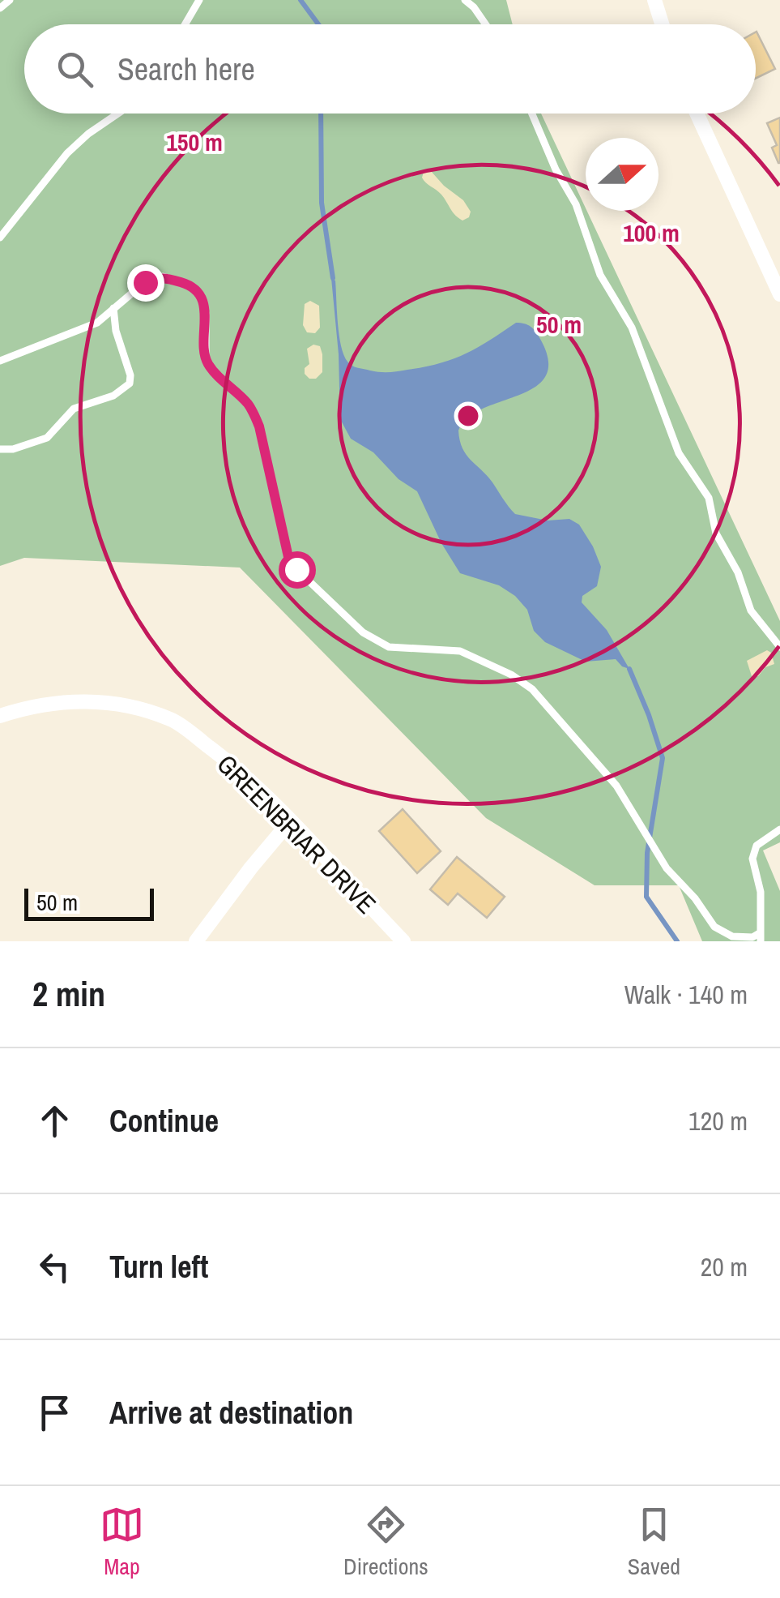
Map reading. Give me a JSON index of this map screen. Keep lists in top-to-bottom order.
{
  "streets": {
    "street": ["GREENBRIAR DRIVE"]
  },
  "scale_bar": "50 m",
  "north": "right",
  "page": {
    "search": "Search here",
    "scale": "50 m",
    "heading": ["2 min", "Walk · 140 m"],
    "list": [
      ["Continue", "120 m"],
      ["Turn left", "20 m"],
      "Arrive at destination"
    ],
    "nav": ["Map", "Directions", "Saved"]
  },
  "rings": ["150 m", "100 m", "50 m"]
}
